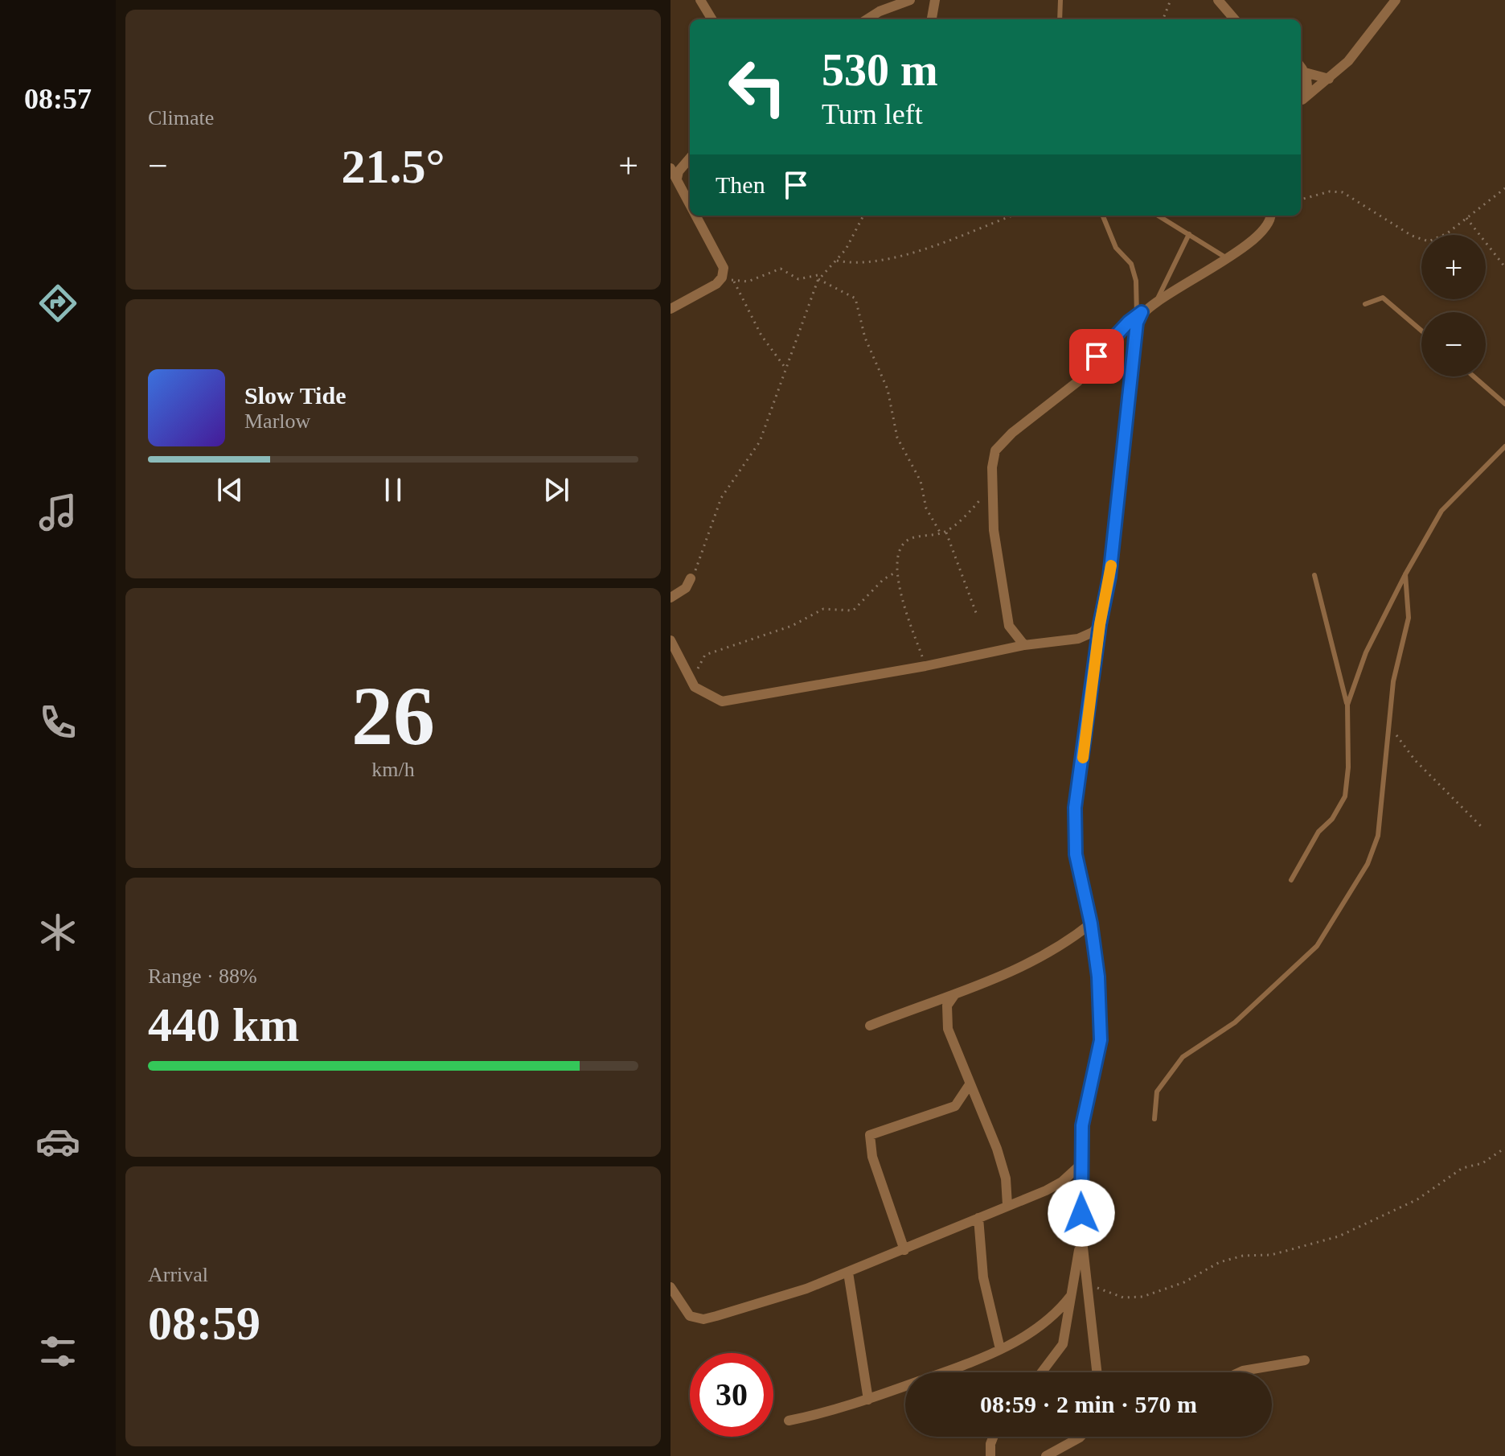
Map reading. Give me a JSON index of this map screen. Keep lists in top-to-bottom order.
{
  "page": {
    "tabs": "08:57",
    "tile": [
      "Climate",
      ["26", "km/h"],
      ["Range · 88%", "440 km"],
      ["Arrival", "08:59"]
    ],
    "turn": ["530 m", "Turn left"],
    "heat": ["−", "21.5°", "+"],
    "then": "Then",
    "map_buttons": ["+", "−"],
    "song": ["Slow Tide", "Marlow"],
    "limit": "30",
    "trip": "08:59 · 2 min · 570 m"
  }
}
